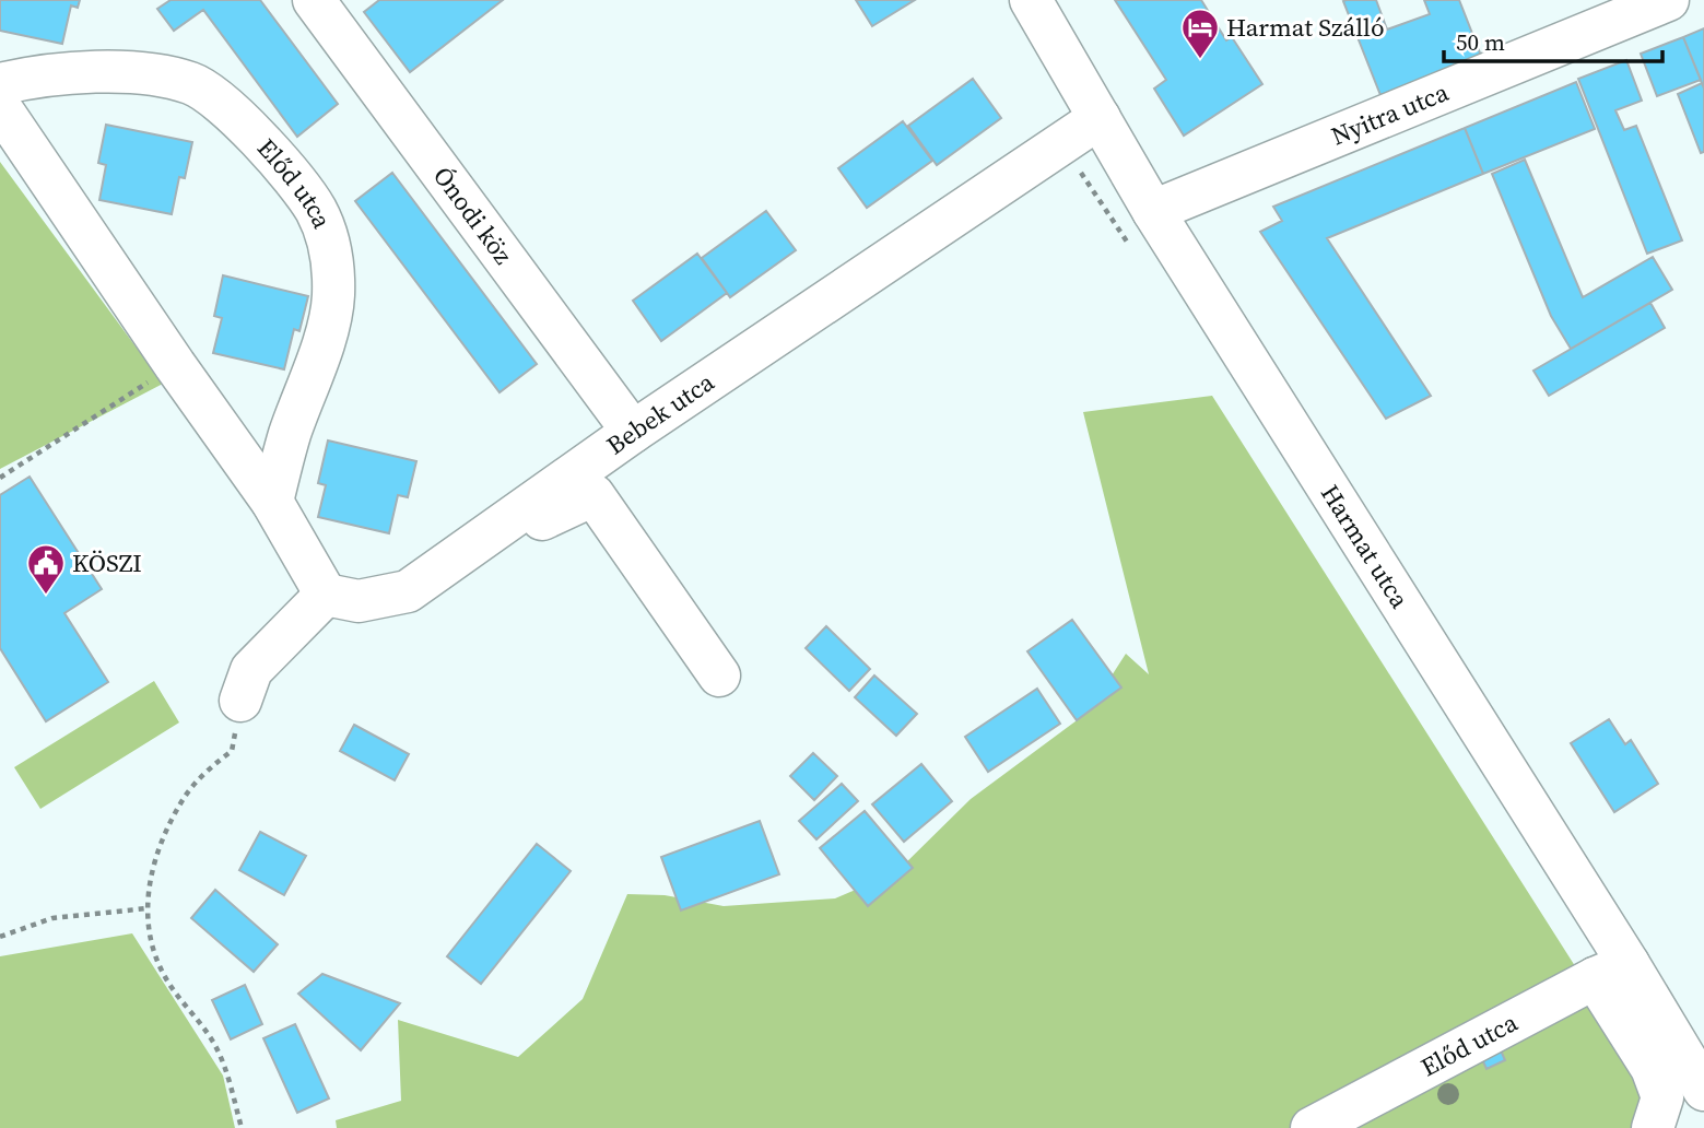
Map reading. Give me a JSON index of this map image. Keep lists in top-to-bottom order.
{
  "streets": {
    "street": [
      "Nyitra utca",
      "Előd utca",
      "Ónodi köz",
      "Bebek utca",
      "Harmat utca"
    ]
  },
  "crossings": [
    ["Nyitra utca", "Harmat utca"],
    ["Előd utca", "Harmat utca"],
    ["Ónodi köz", "Bebek utca"],
    ["Bebek utca", "Harmat utca"]
  ],
  "places": {
    "hotel": ["Harmat Szálló"],
    "public building": ["KÖSZI"]
  },
  "scale_bar": "50 m"
}
